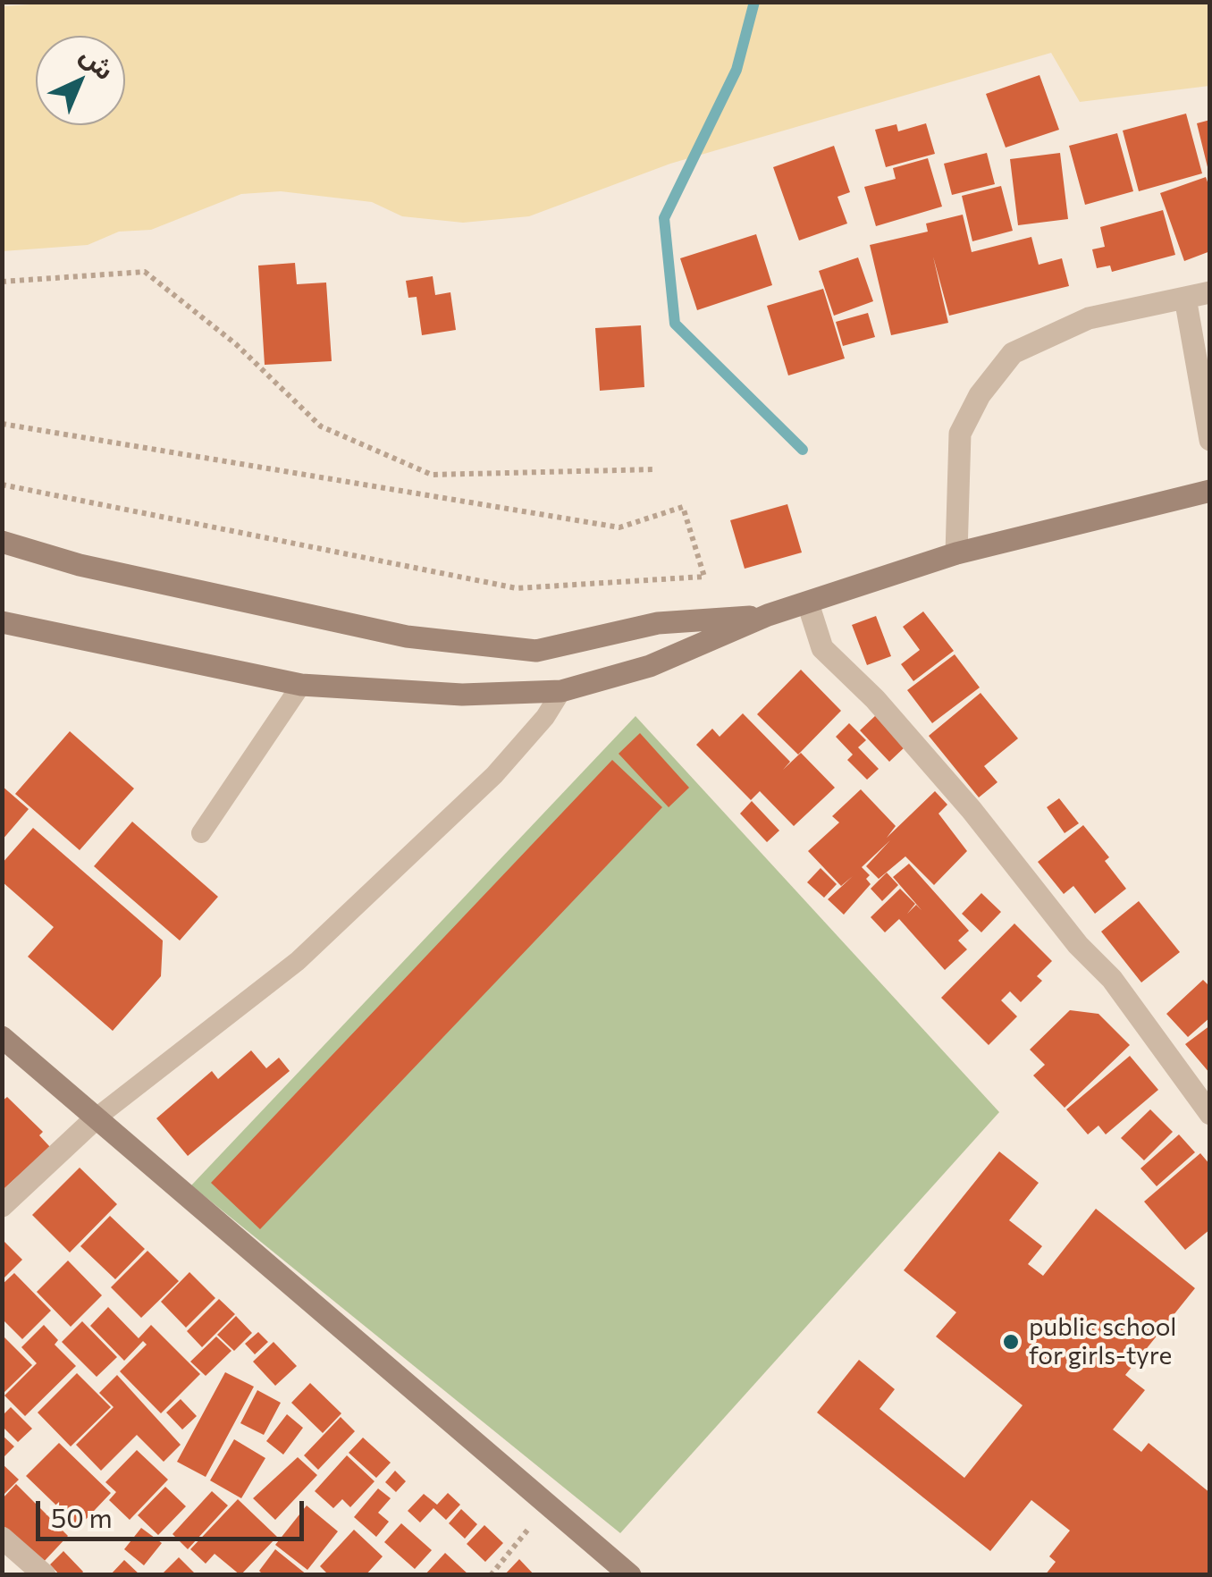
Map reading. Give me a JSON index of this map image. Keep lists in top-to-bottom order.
{
  "places": ["public school for girls-tyre"],
  "scale_bar": "50 m",
  "north": "top right"
}
